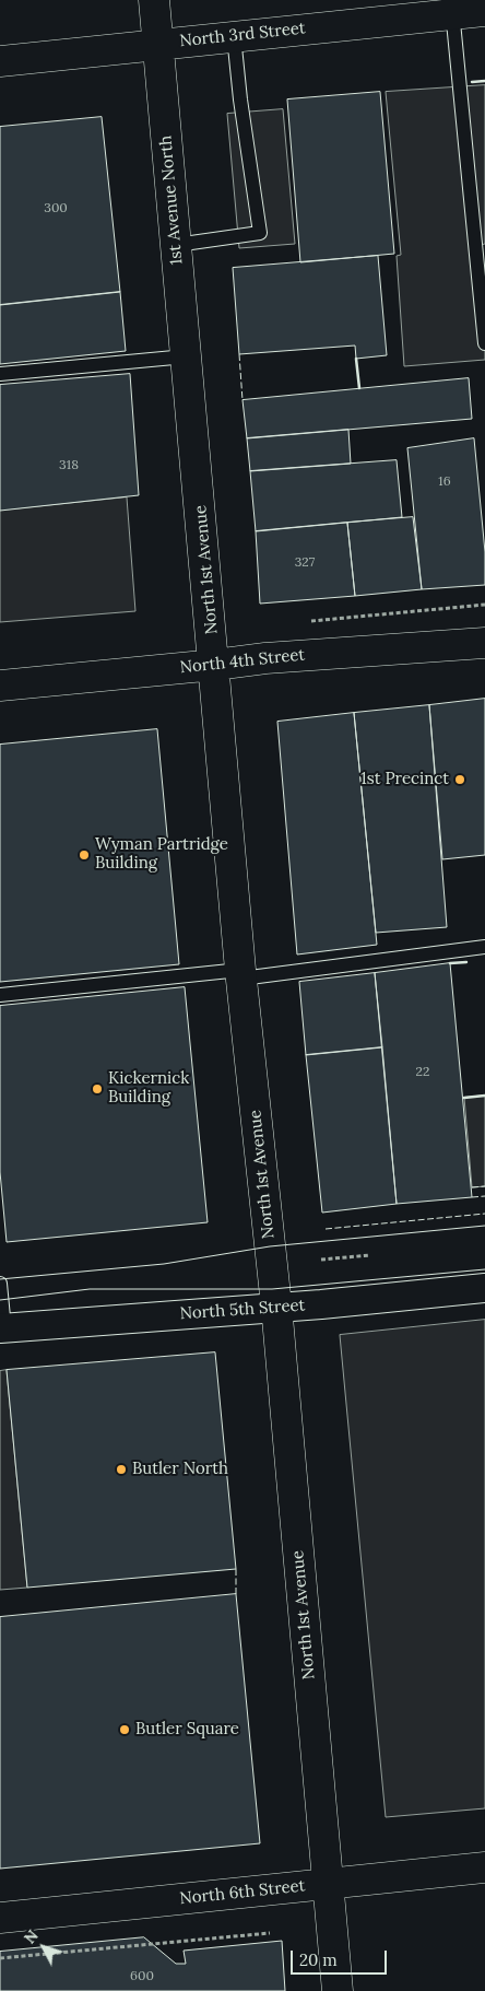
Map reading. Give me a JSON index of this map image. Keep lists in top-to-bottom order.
{
  "streets": {
    "street": [
      "North 3rd Street",
      "1st Avenue North",
      "North 1st Avenue",
      "North 4th Street",
      "North 5th Street",
      "North 6th Street"
    ]
  },
  "crossings": [
    ["North 3rd Street", "1st Avenue North"],
    ["1st Avenue North", "North 1st Avenue"],
    ["North 1st Avenue", "North 4th Street"],
    ["North 1st Avenue", "North 5th Street"],
    ["North 1st Avenue", "North 6th Street"]
  ],
  "places": [
    "1st Precinct",
    "Wyman Partridge Building",
    "Kickernick Building",
    "Butler North",
    "Butler Square"
  ],
  "house_numbers": [
    "300",
    "318",
    "16",
    "327",
    "22",
    "600"
  ],
  "scale_bar": "20 m",
  "north": "top left"
}
